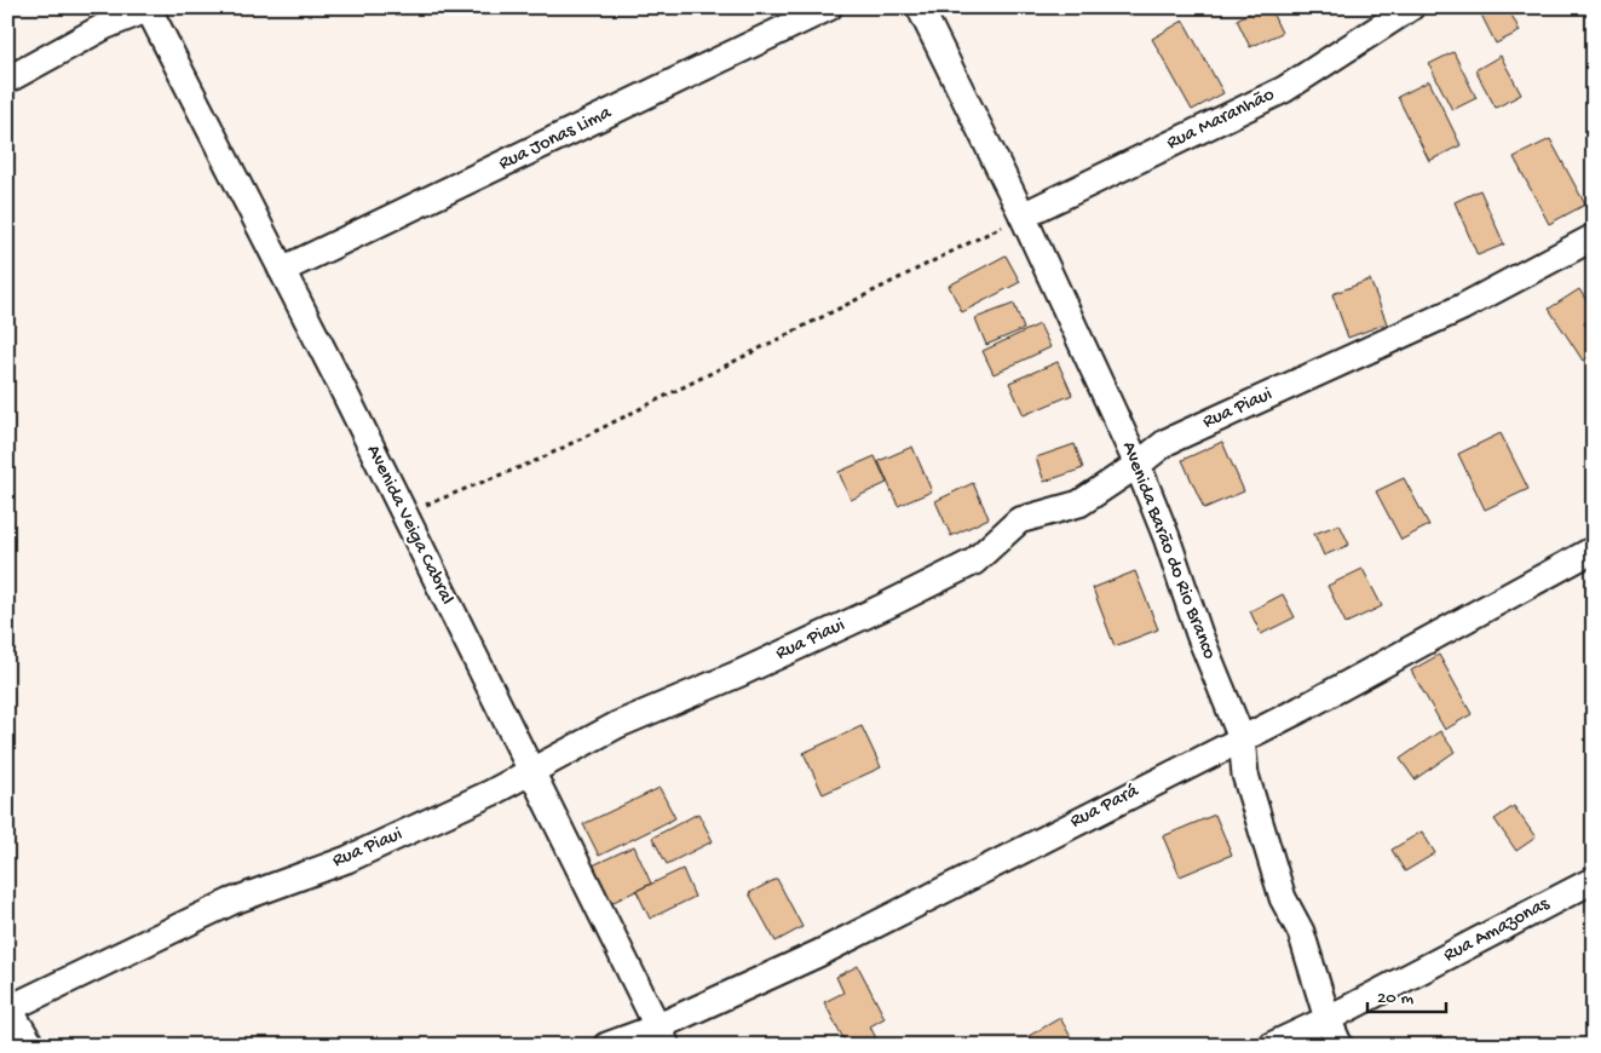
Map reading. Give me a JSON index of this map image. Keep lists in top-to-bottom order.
{
  "streets": {
    "street": [
      "Rua Maranhão",
      "Rua Jonas Lima",
      "Rua Piaui",
      "Avenida Veiga Cabral",
      "Avenida Barão do Rio Branco",
      "Rua Pará",
      "Rua Amazonas"
    ]
  },
  "crossings": [
    ["Rua Maranhão", "Avenida Barão do Rio Branco"],
    ["Rua Jonas Lima", "Avenida Veiga Cabral"],
    ["Rua Piaui", "Avenida Veiga Cabral"],
    ["Rua Piaui", "Avenida Barão do Rio Branco"],
    ["Avenida Veiga Cabral", "Rua Pará"],
    ["Avenida Barão do Rio Branco", "Rua Pará"],
    ["Avenida Barão do Rio Branco", "Rua Amazonas"]
  ],
  "scale_bar": "20 m"
}
